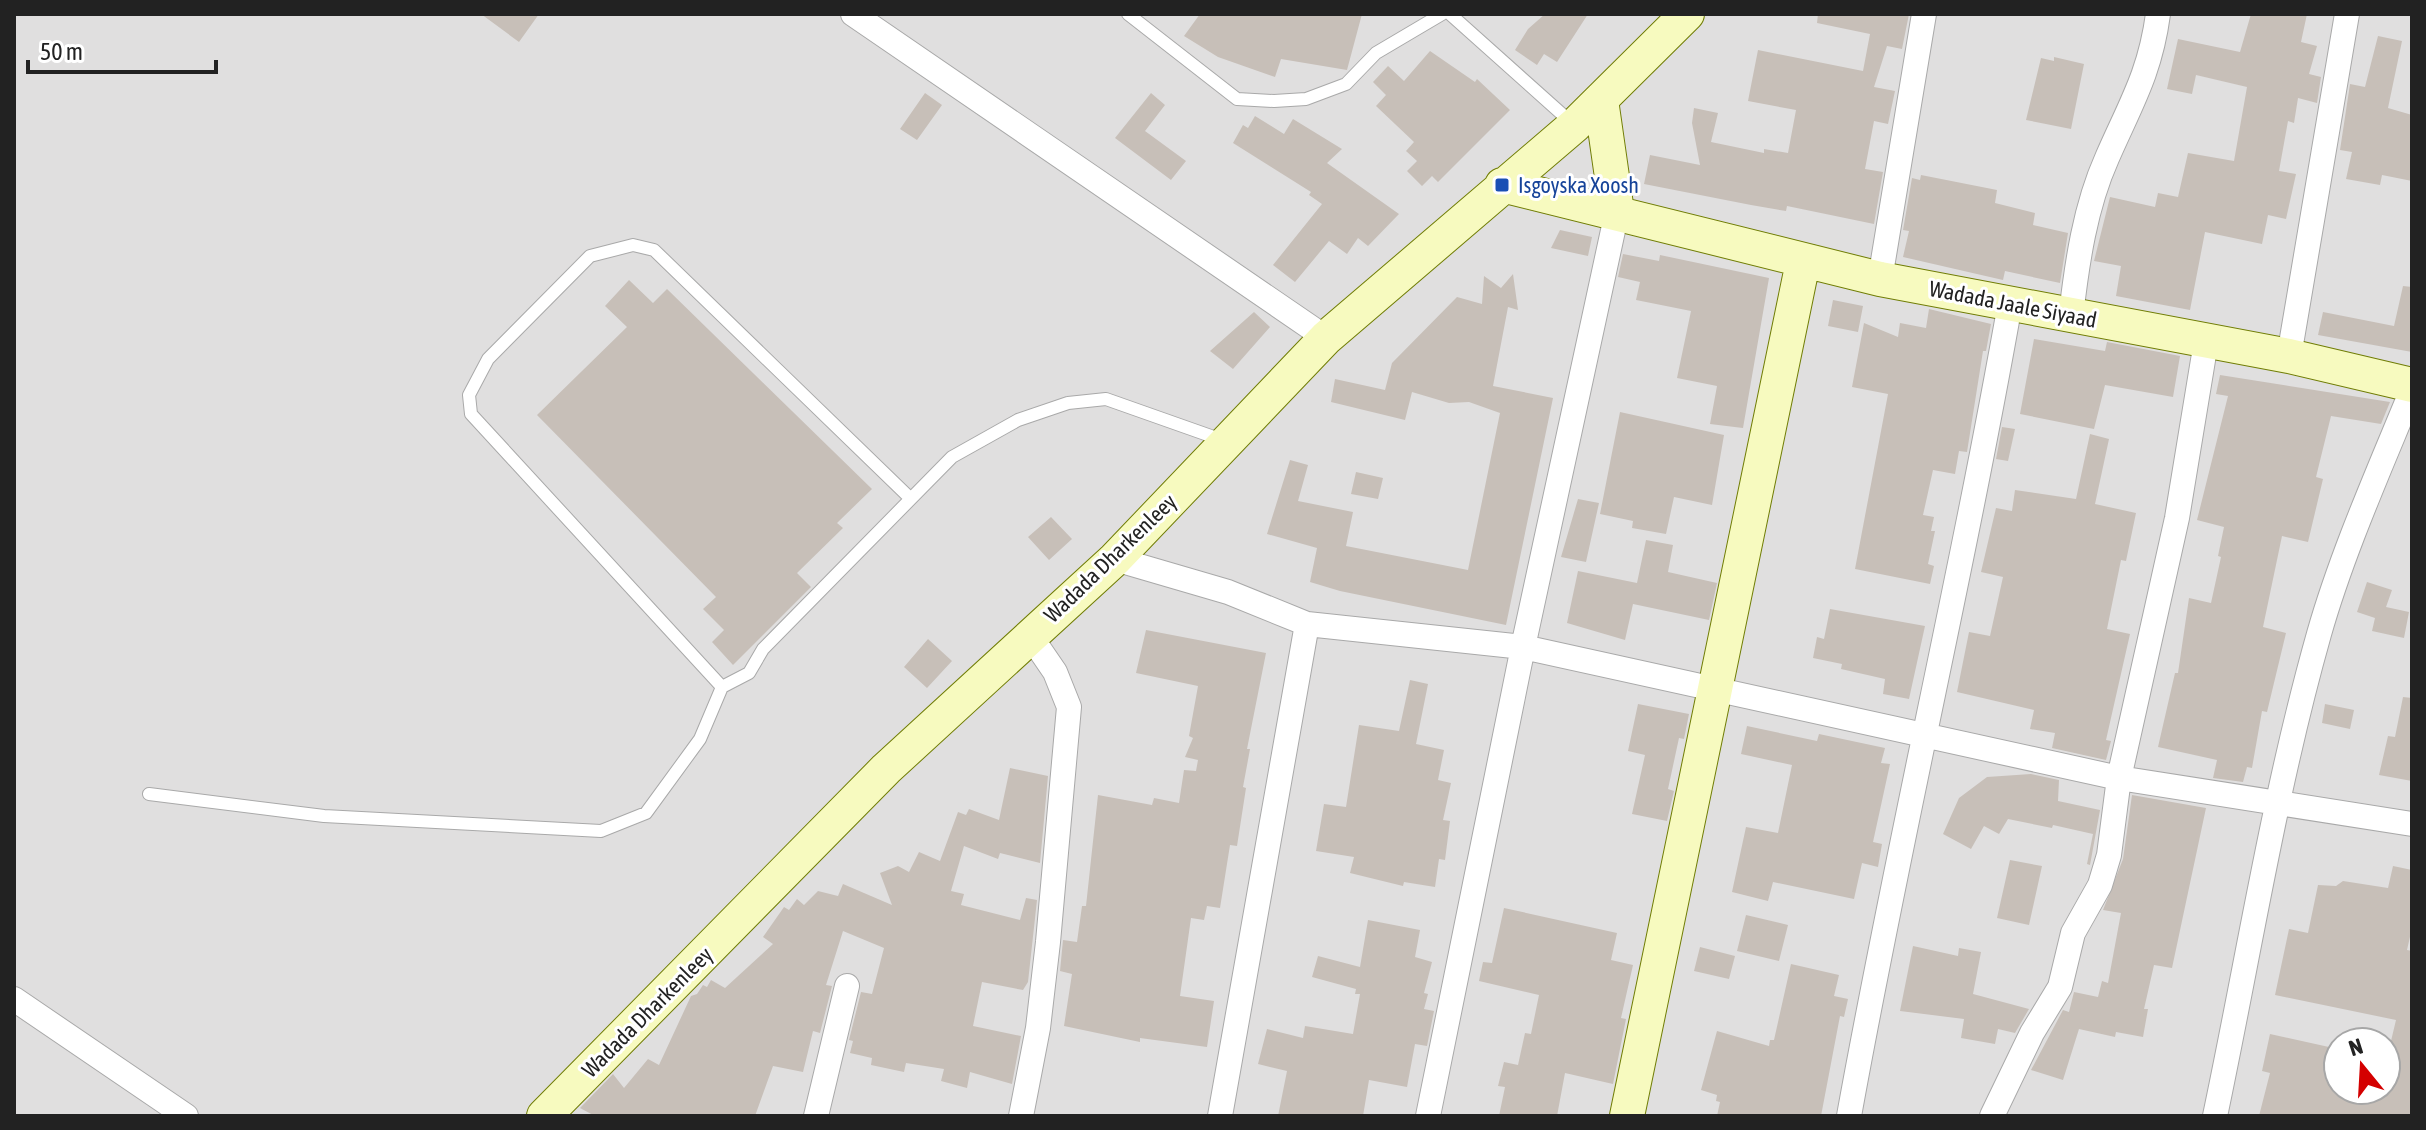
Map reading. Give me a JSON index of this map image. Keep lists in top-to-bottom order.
{
  "streets": {
    "main road": ["Wadada Jaale Siyaad", "Wadada Dharkenleey"]
  },
  "crossings": [
    ["Wadada Jaale Siyaad", "Wadada Dharkenleey"]
  ],
  "places": {
    "transit": ["Isgoyska Xoosh"]
  },
  "scale_bar": "50 m",
  "north": "top"
}
